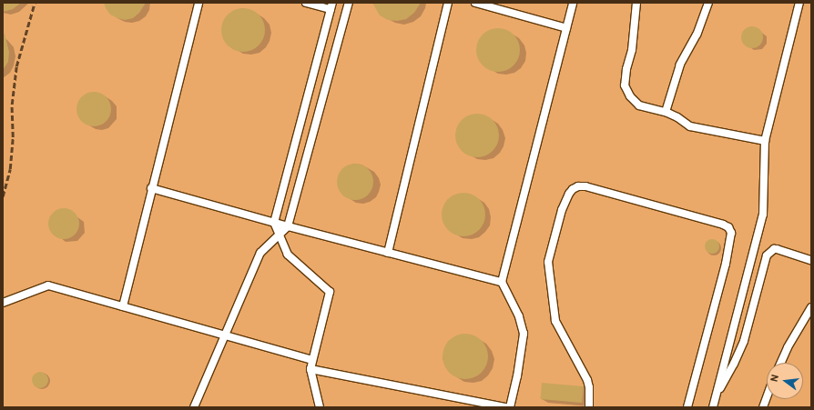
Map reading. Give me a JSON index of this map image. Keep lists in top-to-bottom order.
{
  "north": "left"
}
